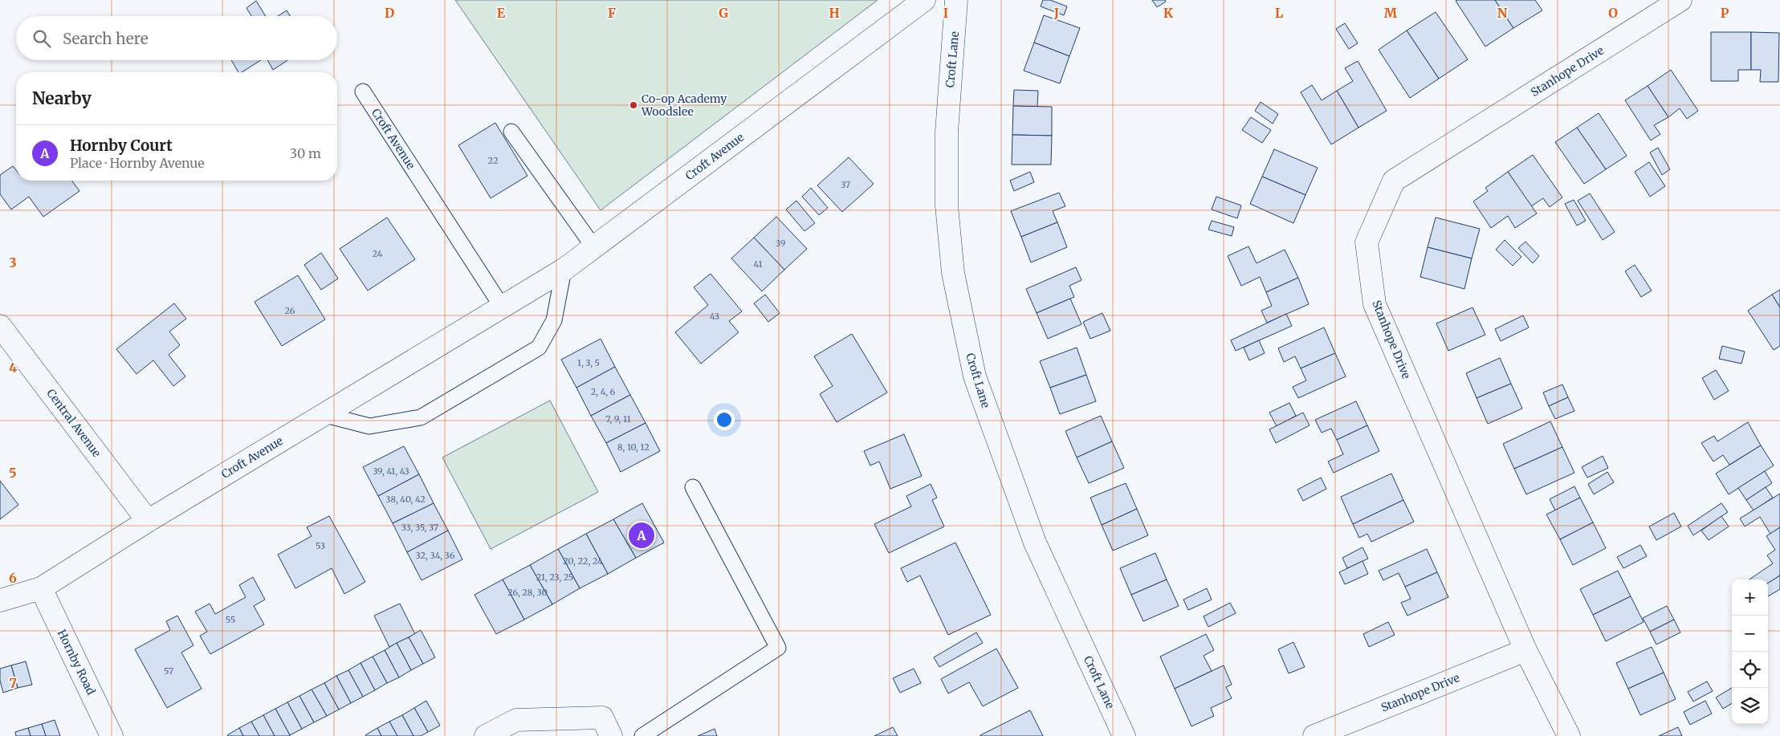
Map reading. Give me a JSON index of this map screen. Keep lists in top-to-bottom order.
{
  "streets": {
    "street": [
      "Croft Lane",
      "Stanhope Drive",
      "Croft Avenue",
      "Central Avenue",
      "Hornby Road"
    ]
  },
  "crossings": [
    ["Croft Avenue", "Central Avenue"],
    ["Croft Avenue", "Hornby Road"]
  ],
  "places": ["Co-op Academy Woodslee"],
  "house_numbers": [
    "22",
    "37",
    "39",
    "24",
    "41",
    "26",
    "43",
    "1, 3, 5",
    "2, 4, 6",
    "7, 9, 11",
    "8, 10, 12",
    "39, 41, 43",
    "38, 40, 42",
    "33, 35, 37",
    "53",
    "32, 34, 36",
    "20, 22, 24",
    "21, 23, 25",
    "26, 28, 30",
    "55",
    "57"
  ],
  "page": {
    "search": "Search here",
    "heading": "Nearby",
    "list": [
      {
        "mark": "A",
        "name": "Hornby Court",
        "note": "Place · Hornby Avenue",
        "value": "30 m"
      }
    ],
    "pins": "A",
    "map_buttons": ["+", "−"]
  },
  "grid": {
    "columns": [
      "D",
      "E",
      "F",
      "G",
      "H",
      "I",
      "J",
      "K",
      "L",
      "M",
      "N",
      "O",
      "P"
    ],
    "rows": [
      "3",
      "4",
      "5",
      "6",
      "7"
    ]
  }
}
